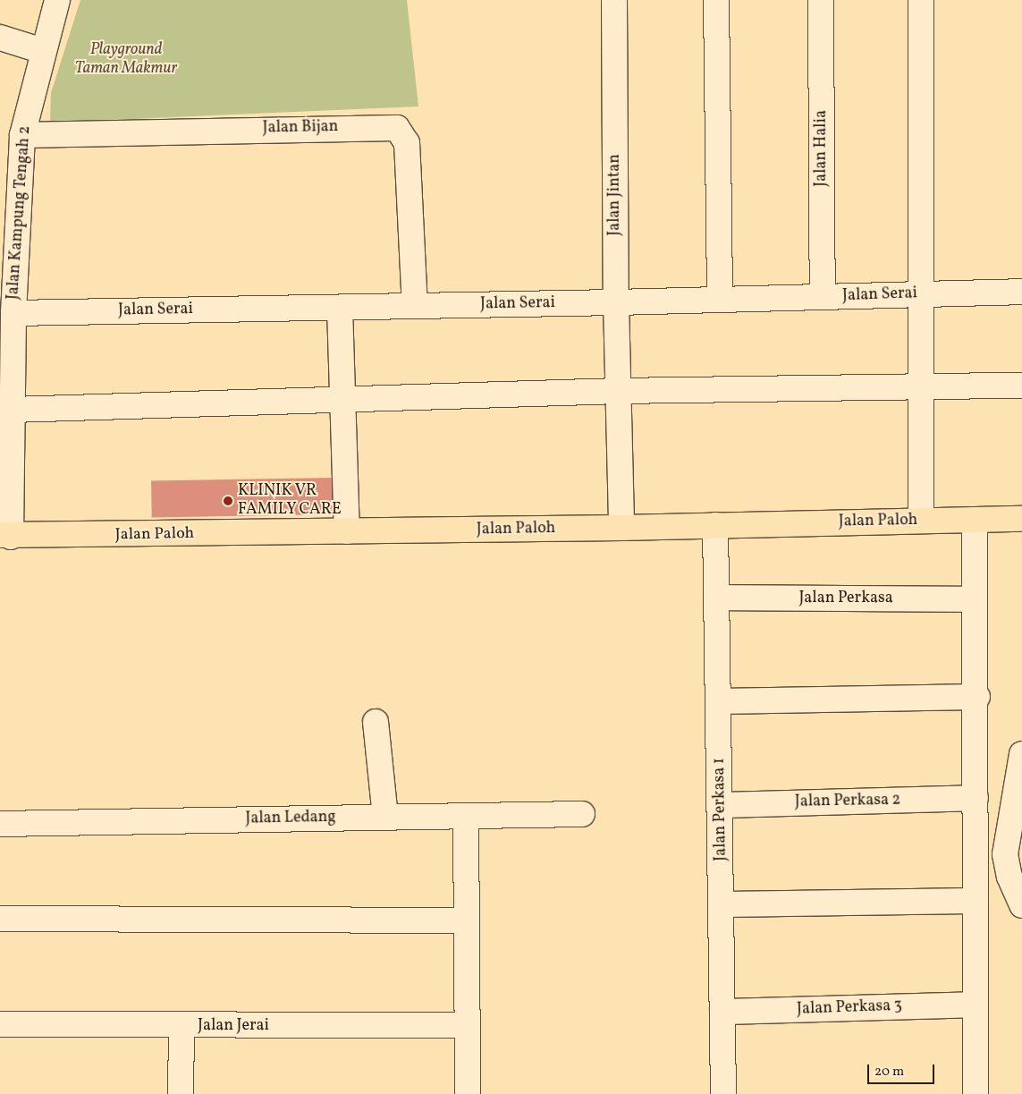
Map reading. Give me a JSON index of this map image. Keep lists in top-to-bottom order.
{
  "streets": {
    "main road": ["Jalan Paloh"],
    "street": [
      "Jalan Bijan",
      "Jalan Halia",
      "Jalan Jintan",
      "Jalan Kampung Tengah 2",
      "Jalan Serai",
      "Jalan Perkasa",
      "Jalan Perkasa 2",
      "Jalan Perkasa 1",
      "Jalan Ledang",
      "Jalan Perkasa 3",
      "Jalan Jerai"
    ]
  },
  "crossings": [
    ["Jalan Bijan", "Jalan Kampung Tengah 2"],
    ["Jalan Bijan", "Jalan Serai"],
    ["Jalan Halia", "Jalan Serai"],
    ["Jalan Jintan", "Jalan Serai"],
    ["Jalan Jintan", "Jalan Paloh"],
    ["Jalan Kampung Tengah 2", "Jalan Serai"],
    ["Jalan Kampung Tengah 2", "Jalan Paloh"],
    ["Jalan Paloh", "Jalan Perkasa 1"],
    ["Jalan Perkasa", "Jalan Perkasa 1"],
    ["Jalan Perkasa 2", "Jalan Perkasa 1"],
    ["Jalan Perkasa 1", "Jalan Perkasa 3"]
  ],
  "parks": ["Playground Taman Makmur"],
  "places": ["KLINIK VR FAMILY CARE"],
  "scale_bar": "20 m"
}
